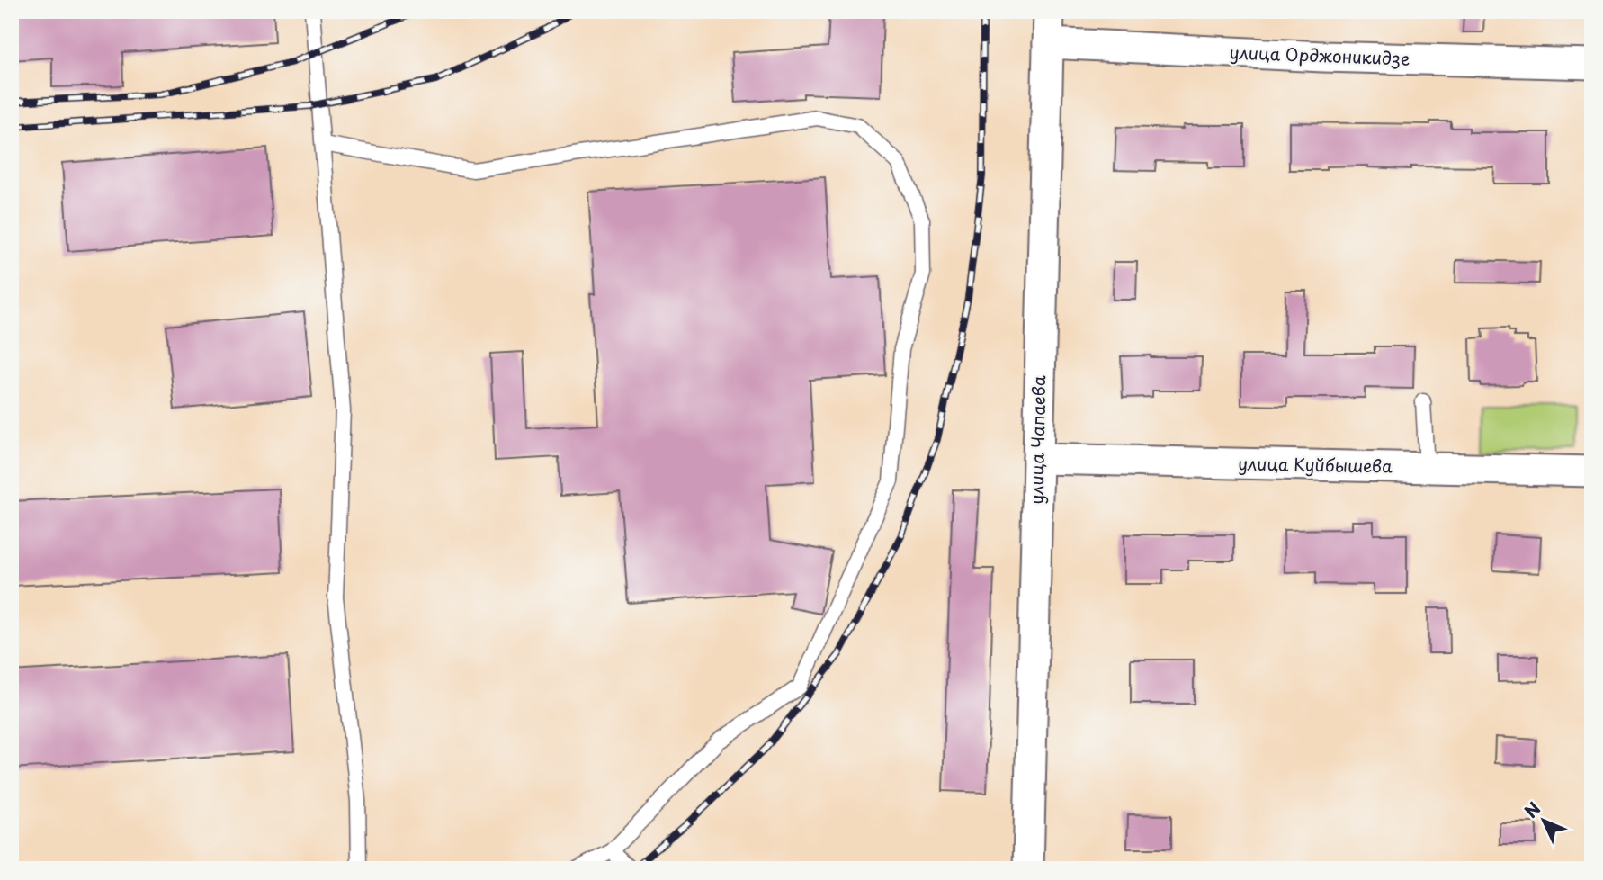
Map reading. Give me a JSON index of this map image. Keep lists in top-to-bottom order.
{
  "streets": {
    "street": ["улица Орджоникидзе", "улица Чапаева", "улица Куйбышева"]
  },
  "crossings": [
    ["улица Орджоникидзе", "улица Чапаева"],
    ["улица Чапаева", "улица Куйбышева"]
  ],
  "north": "top left"
}
